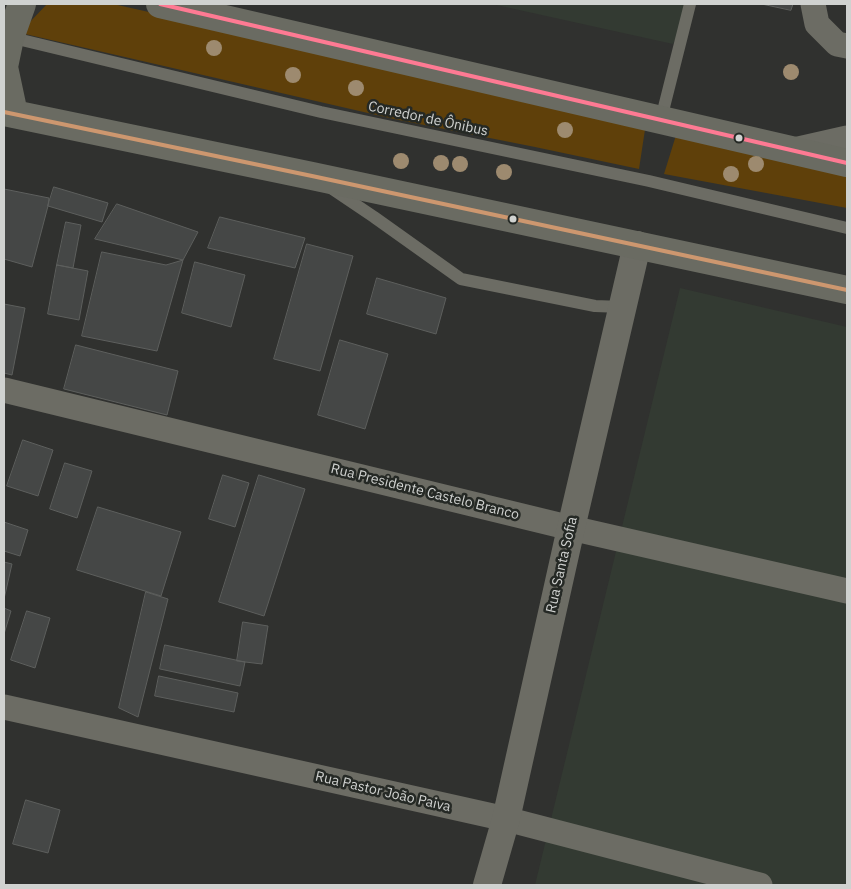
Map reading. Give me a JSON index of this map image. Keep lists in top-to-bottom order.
{
  "streets": {
    "street": ["Rua Presidente Castelo Branco", "Rua Santa Sofia", "Rua Pastor João Paiva"],
    "lane": ["Corredor de Ônibus"]
  },
  "crossings": [
    ["Rua Presidente Castelo Branco", "Rua Santa Sofia"],
    ["Rua Santa Sofia", "Rua Pastor João Paiva"]
  ]
}
